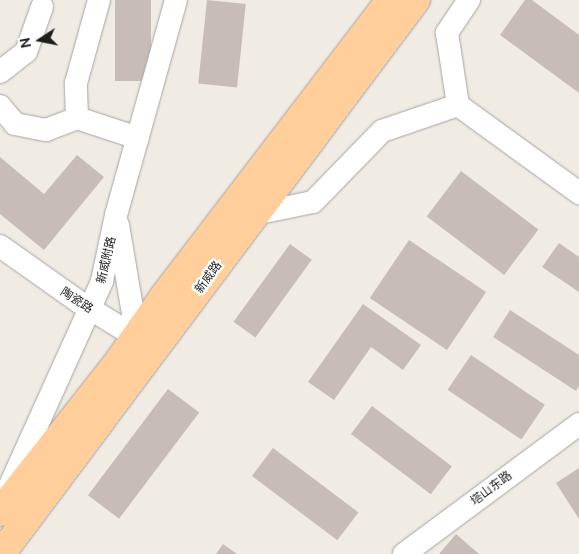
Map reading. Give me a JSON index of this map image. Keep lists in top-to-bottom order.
{
  "streets": {
    "main road": ["新威路"],
    "street": ["新威附路", "陶瓷路", "塔山东路"]
  },
  "crossings": [
    ["新威附路", "陶瓷路"],
    ["新威路", "陶瓷路"]
  ],
  "north": "left"
}
